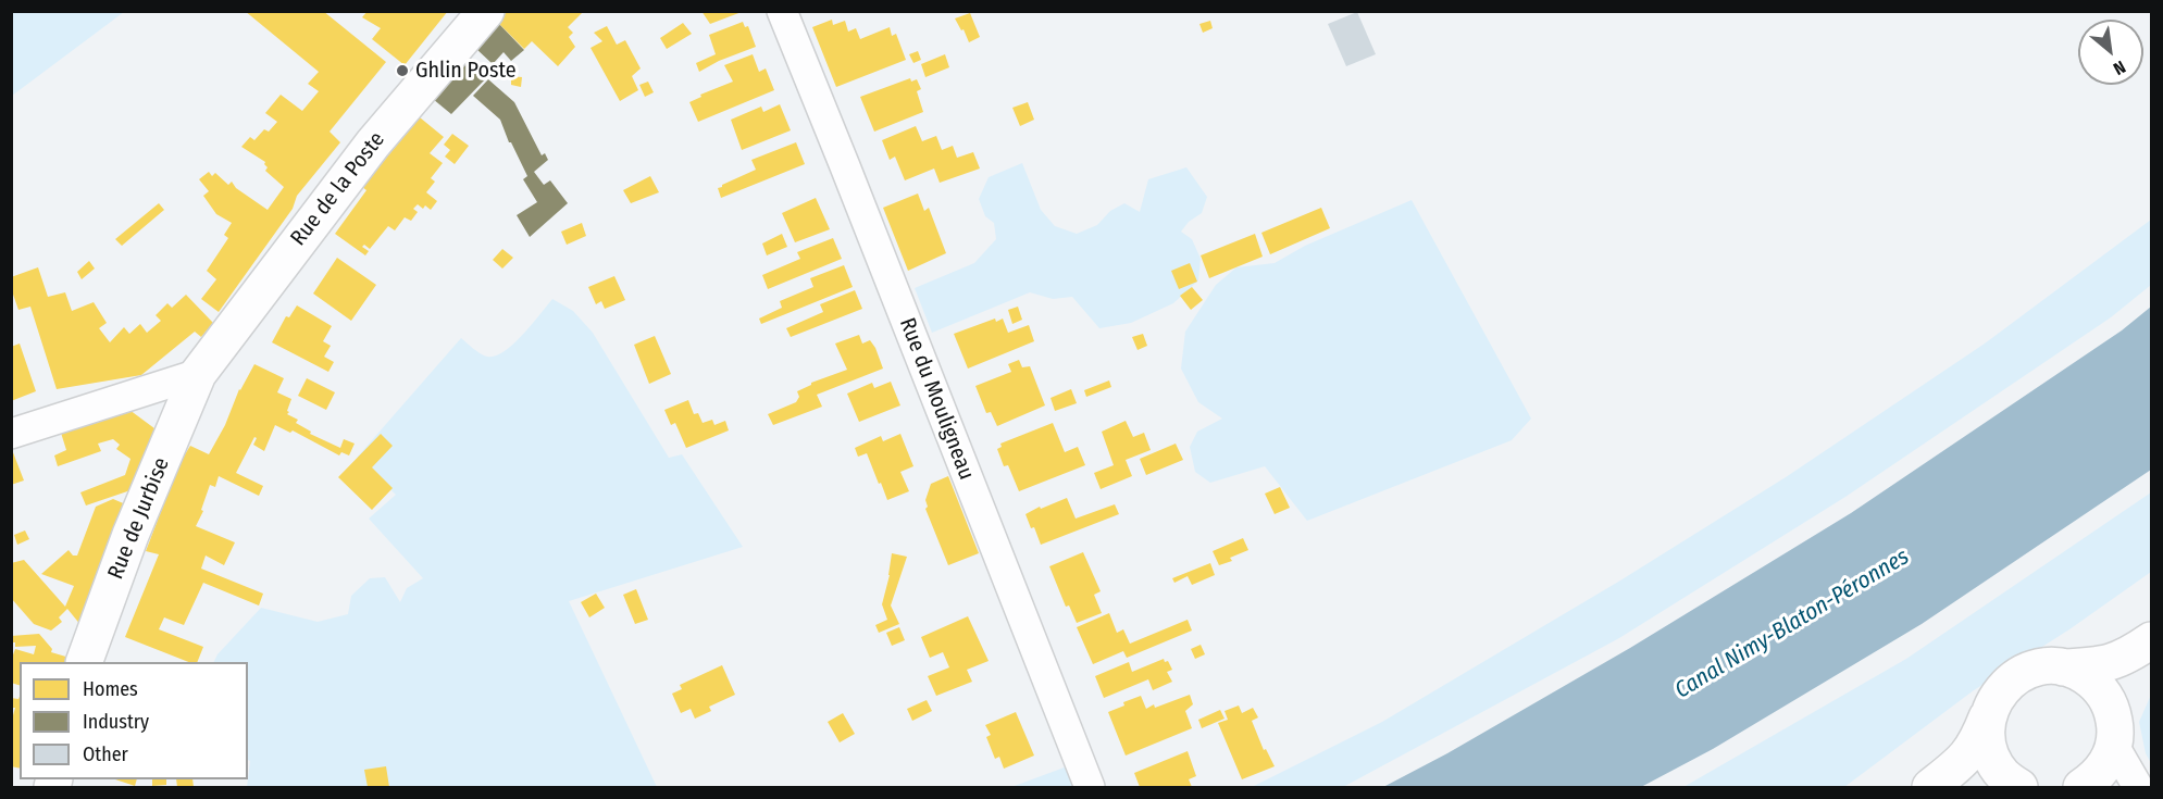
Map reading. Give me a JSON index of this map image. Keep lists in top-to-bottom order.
{
  "streets": {
    "street": ["Rue de la Poste", "Rue du Mouligneau", "Rue de Jurbise"]
  },
  "crossings": [
    ["Rue de la Poste", "Rue de Jurbise"]
  ],
  "water": ["Canal Nimy-Blaton-Péronnes"],
  "places": ["Ghlin Poste"],
  "legend": ["Homes", "Industry", "Other"],
  "north": "bottom right"
}
